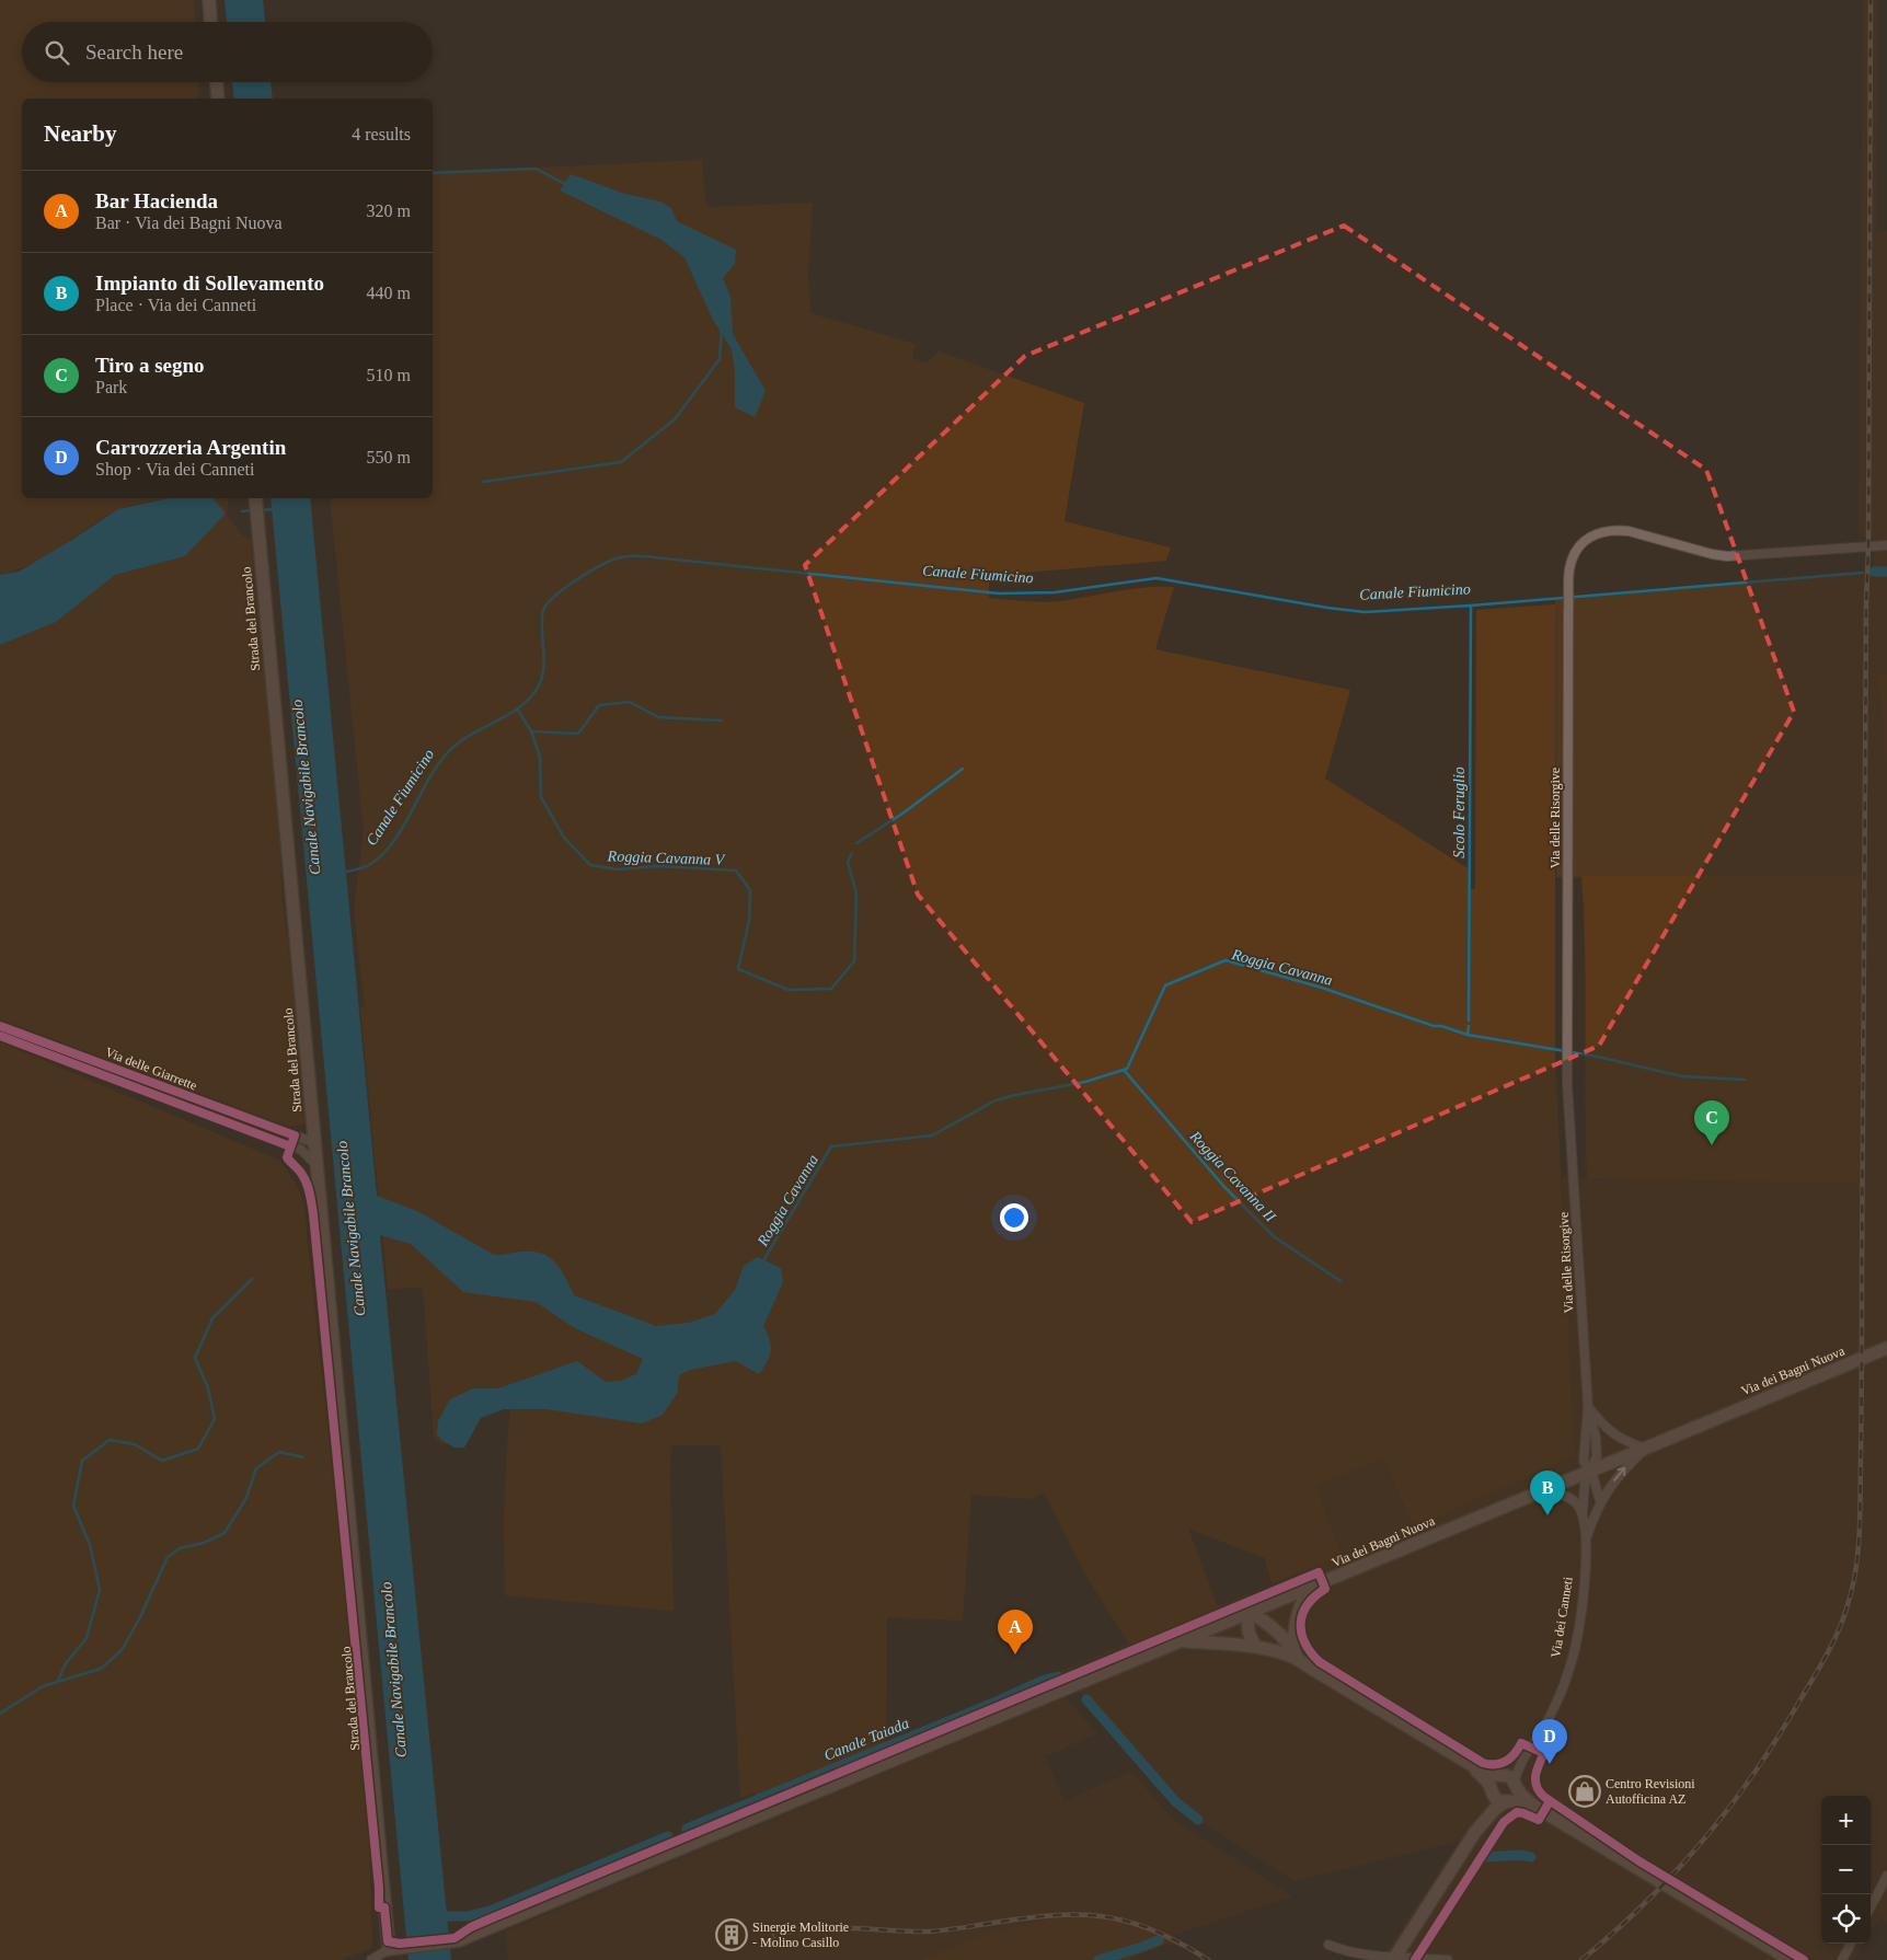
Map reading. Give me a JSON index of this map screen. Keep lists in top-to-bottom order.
{
  "streets": {
    "street": [
      "Strada del Brancolo",
      "Via delle Risorgive",
      "Via delle Giarrette",
      "Via dei Bagni Nuova",
      "Via dei Canneti"
    ]
  },
  "crossings": [
    ["Strada del Brancolo", "Via delle Giarrette"],
    ["Strada del Brancolo", "Via dei Bagni Nuova"],
    ["Via delle Risorgive", "Via dei Bagni Nuova"],
    ["Via delle Risorgive", "Via dei Canneti"],
    ["Via dei Bagni Nuova", "Via dei Canneti"]
  ],
  "water": [
    "Canale Fiumicino",
    "Canale Navigabile Brancolo",
    "Scolo Feruglio",
    "Roggia Cavanna V",
    "Roggia Cavanna",
    "Roggia Cavanna II",
    "Canale Taiada"
  ],
  "places": {
    "shop": ["Centro Revisioni Autofficina AZ"],
    "building": ["Sinergie Molitorie - Molino Casillo"]
  },
  "page": {
    "search": "Search here",
    "heading": ["Nearby", "4 results"],
    "list": [
      {
        "mark": "A",
        "name": "Bar Hacienda",
        "note": "Bar · Via dei Bagni Nuova",
        "value": "320 m"
      },
      {
        "mark": "B",
        "name": "Impianto di Sollevamento",
        "note": "Place · Via dei Canneti",
        "value": "440 m"
      },
      {
        "mark": "C",
        "name": "Tiro a segno",
        "note": "Park",
        "value": "510 m"
      },
      {
        "mark": "D",
        "name": "Carrozzeria Argentin",
        "note": "Shop · Via dei Canneti",
        "value": "550 m"
      }
    ],
    "pins": [
      "C",
      "B",
      "A",
      "D"
    ],
    "map_buttons": ["+", "−"]
  }
}
